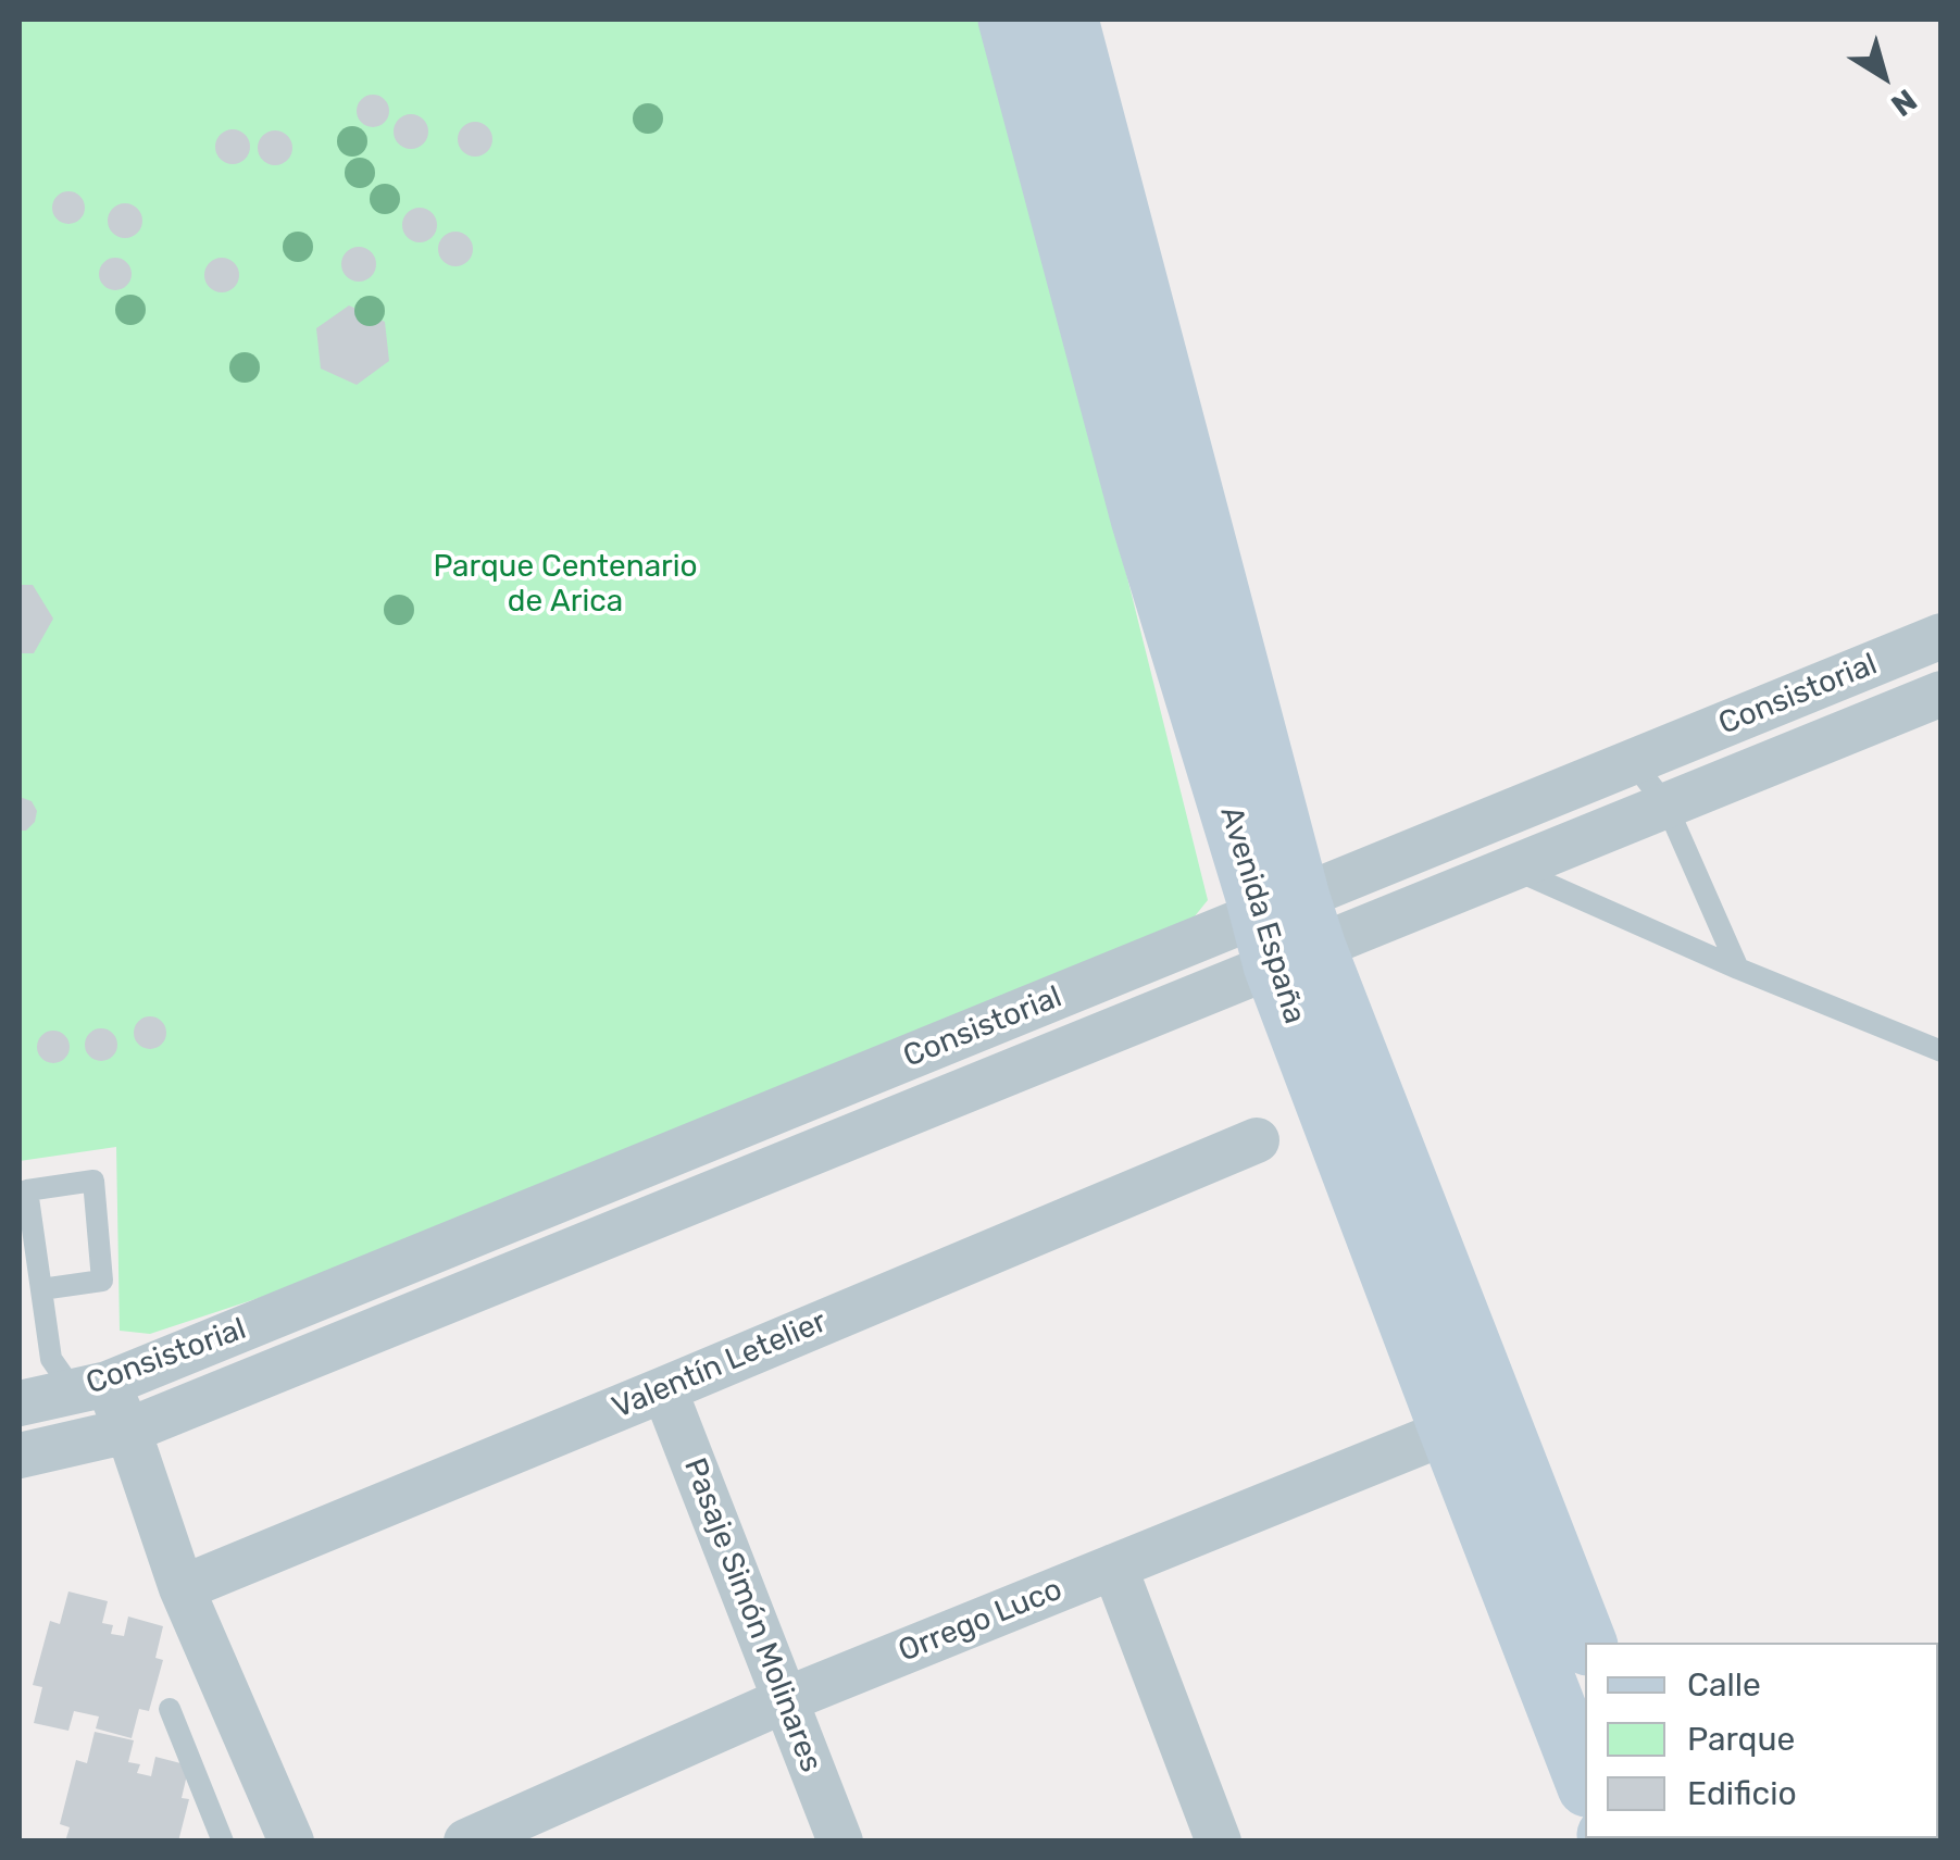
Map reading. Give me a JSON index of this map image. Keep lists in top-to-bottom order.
{
  "streets": {
    "street": [
      "Consistorial",
      "Avenida España",
      "Valentín Letelier",
      "Pasaje Simón Molinares",
      "Orrego Luco"
    ]
  },
  "crossings": [
    ["Consistorial", "Avenida España"],
    ["Avenida España", "Orrego Luco"],
    ["Valentín Letelier", "Pasaje Simón Molinares"],
    ["Pasaje Simón Molinares", "Orrego Luco"]
  ],
  "parks": ["Parque Centenario de Arica"],
  "legend": ["Calle", "Parque", "Edificio"],
  "north": "bottom right"
}
